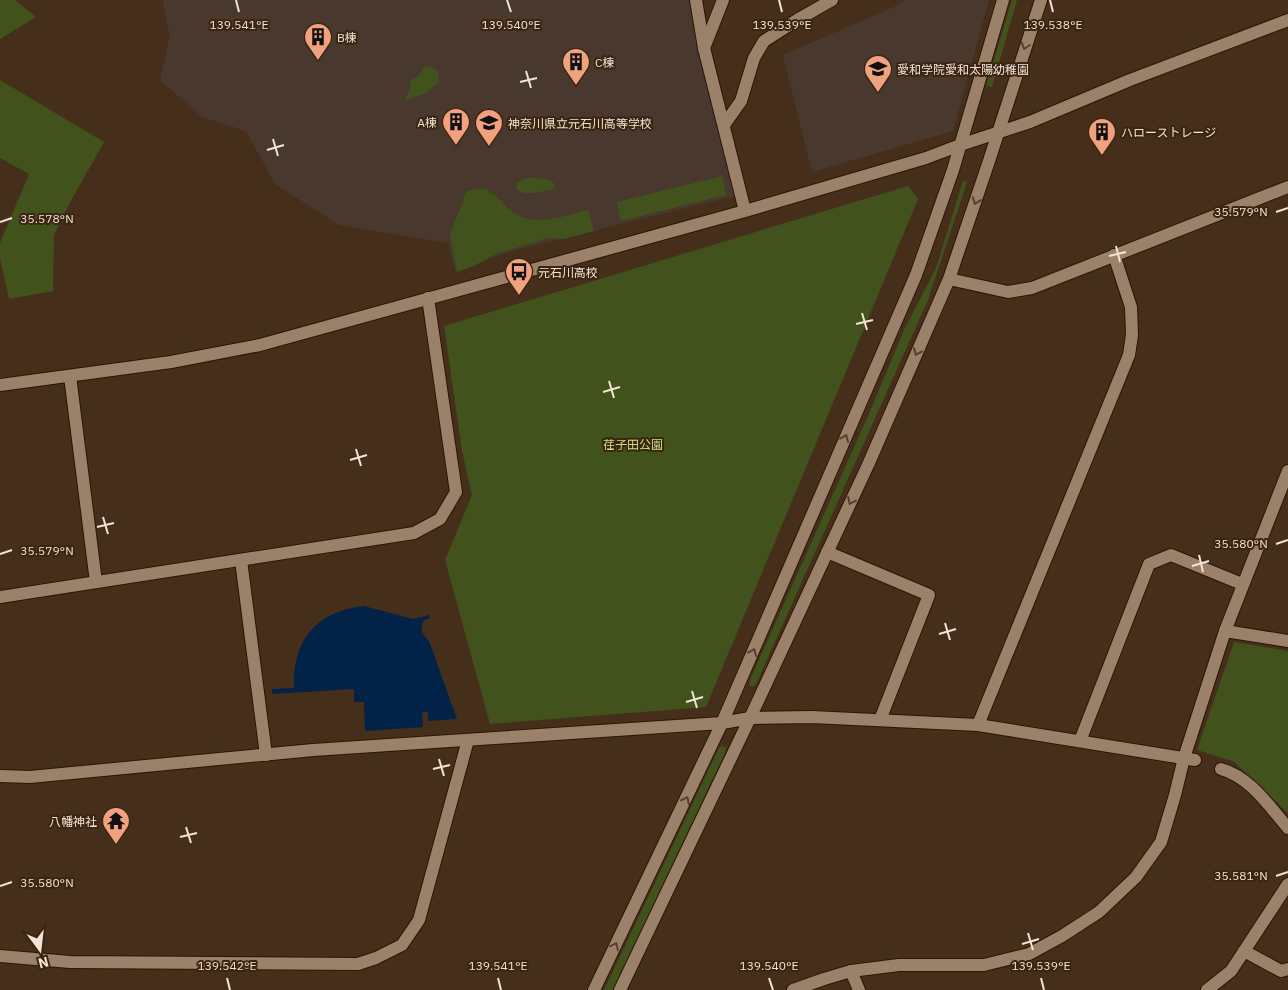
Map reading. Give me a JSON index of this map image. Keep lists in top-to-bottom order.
{
  "parks": ["荏子田公園"],
  "places": {
    "building": [
      "B棟",
      "C棟",
      "A棟",
      "ハローストレージ"
    ],
    "school or university": ["愛和学院愛和太陽幼稚園", "神奈川県立元石川高等学校"],
    "bus stop": ["元石川高校"],
    "temple": ["八幡神社"]
  },
  "north": "bottom",
  "coordinates": [
    "139.541°E",
    "139.540°E",
    "139.539°E",
    "139.538°E",
    "35.579°N",
    "35.578°N",
    "35.580°N",
    "35.581°N",
    "139.542°E"
  ]
}
